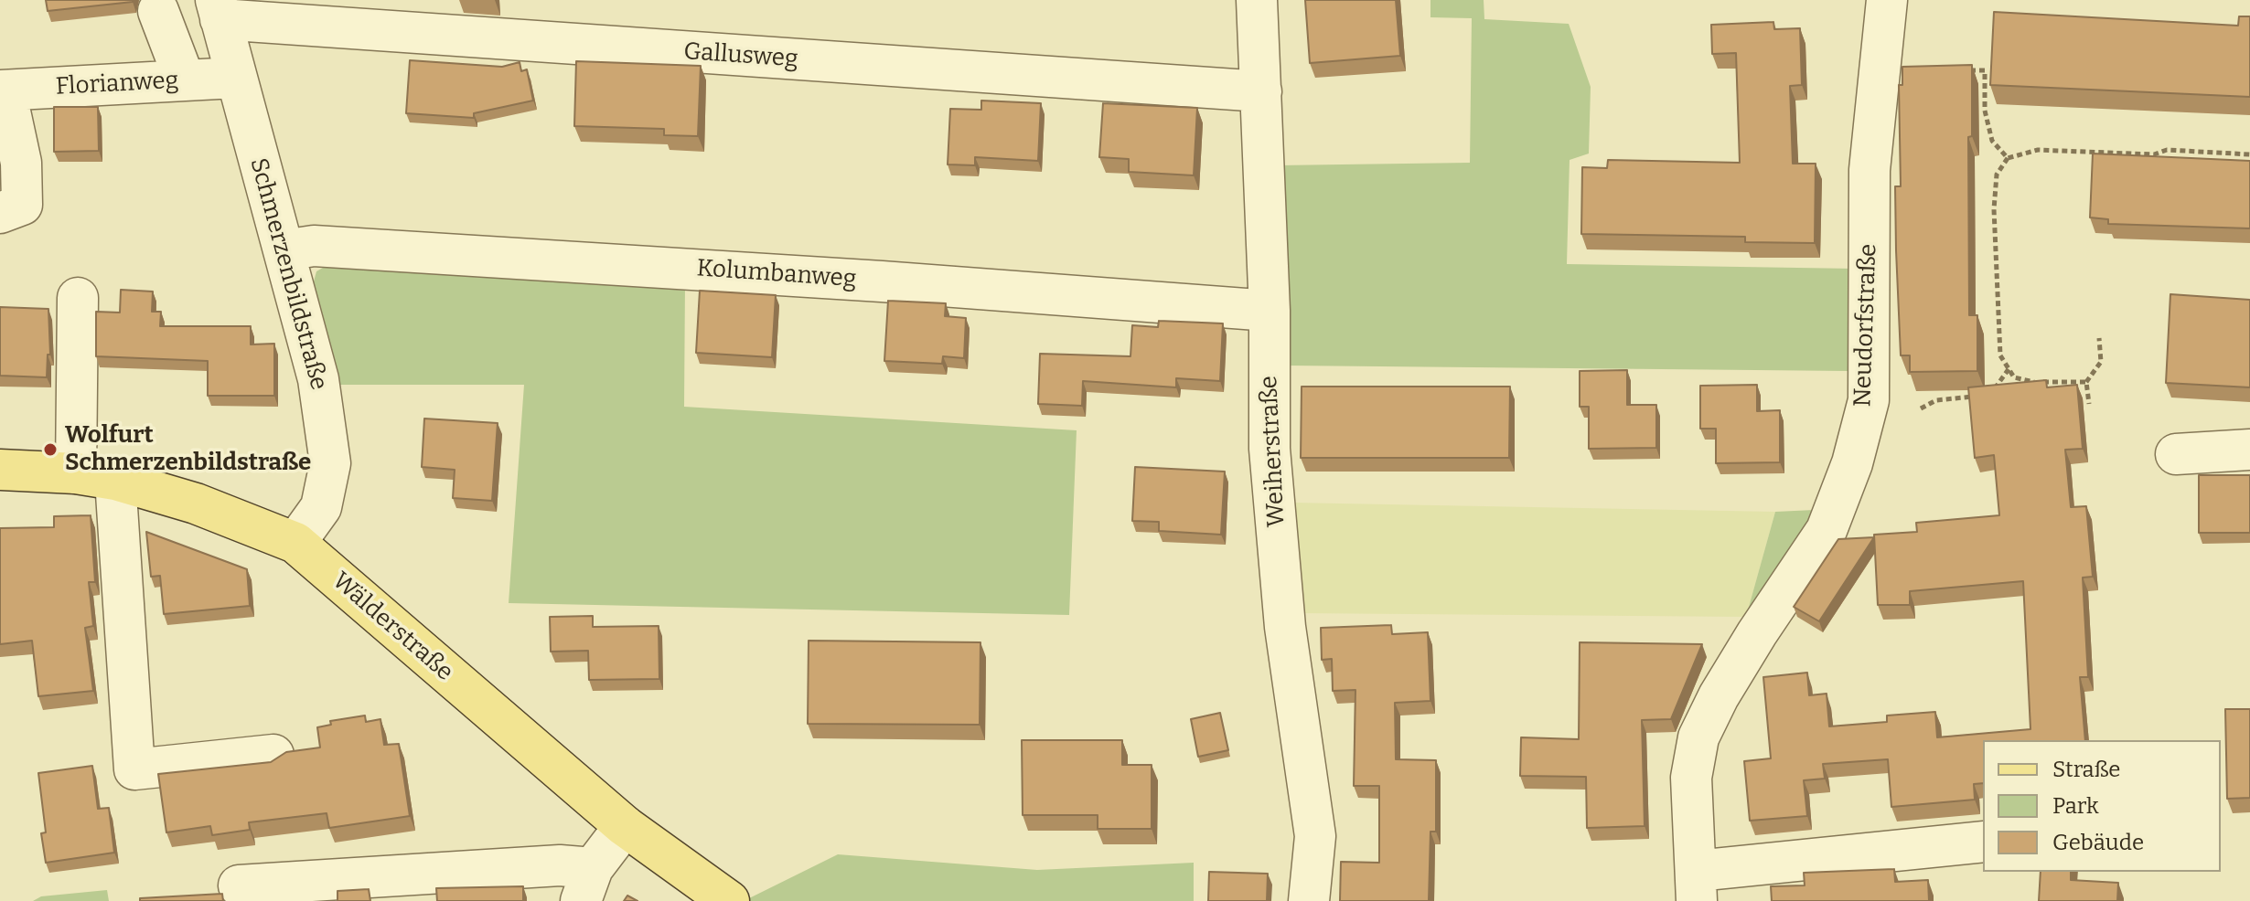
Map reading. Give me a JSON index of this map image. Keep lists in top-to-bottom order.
{
  "streets": {
    "main road": ["Wälderstraße"],
    "street": [
      "Gallusweg",
      "Florianweg",
      "Schmerzenbildstraße",
      "Kolumbanweg",
      "Neudorfstraße",
      "Weiherstraße"
    ]
  },
  "crossings": [
    ["Gallusweg", "Schmerzenbildstraße"],
    ["Gallusweg", "Weiherstraße"],
    ["Florianweg", "Schmerzenbildstraße"],
    ["Schmerzenbildstraße", "Kolumbanweg"],
    ["Schmerzenbildstraße", "Wälderstraße"],
    ["Kolumbanweg", "Weiherstraße"]
  ],
  "places": ["Wolfurt Schmerzenbildstraße"],
  "legend": ["Straße", "Park", "Gebäude"]
}
